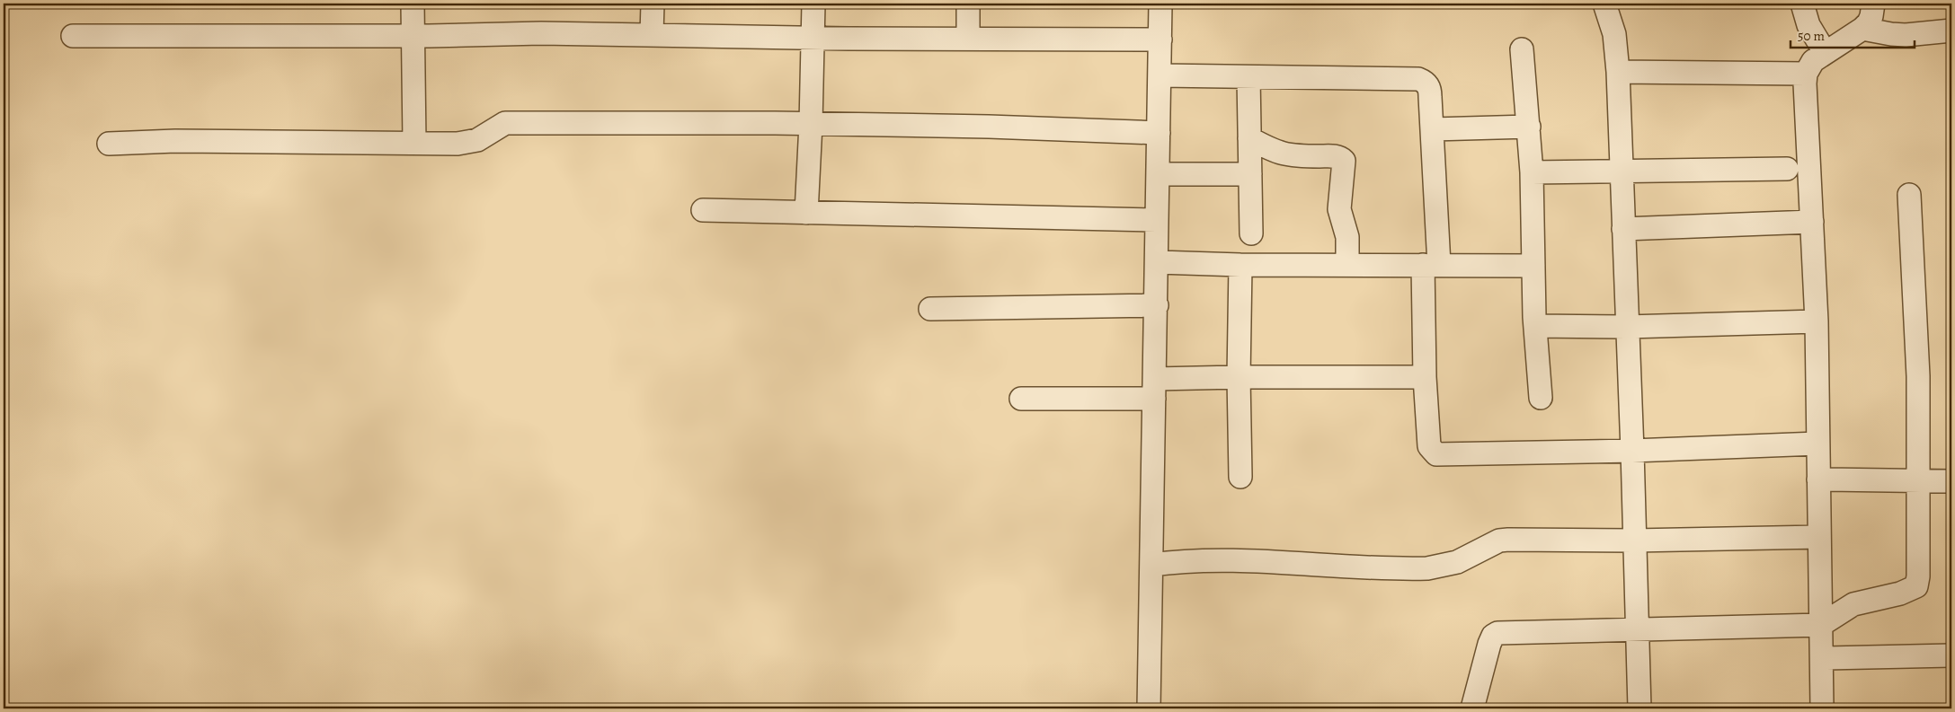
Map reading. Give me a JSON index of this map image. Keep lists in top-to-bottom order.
{
  "scale_bar": "50 m"
}
